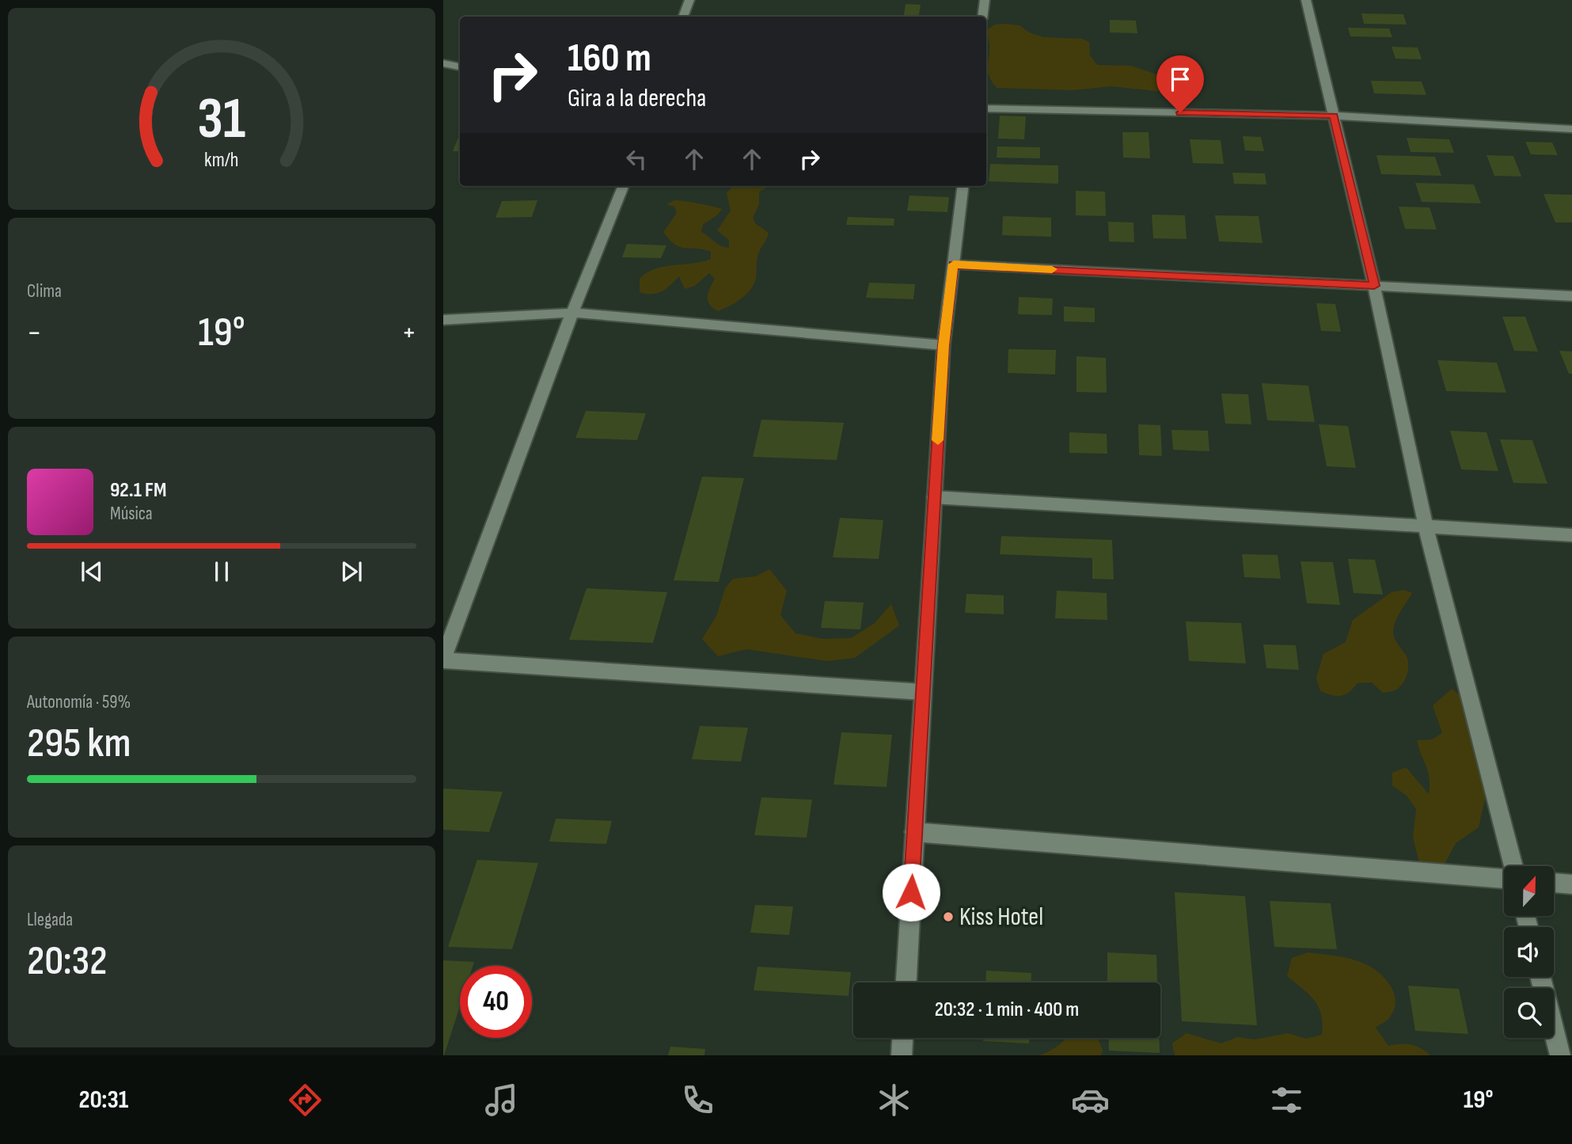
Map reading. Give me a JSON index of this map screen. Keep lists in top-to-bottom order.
{
  "places": ["Kiss Hotel"],
  "north": "top",
  "page": {
    "turn": ["160 m", "Gira a la derecha"],
    "tile": [
      "Clima",
      ["Autonomía · 59%", "295 km"],
      ["Llegada", "20:32"]
    ],
    "heat": ["−", "19°", "+"],
    "song": ["92.1 FM", "Música"],
    "limit": "40",
    "trip": "20:32 · 1 min · 400 m",
    "tabs": ["20:31", "19°"],
    "gauge": ["31", "km/h"]
  }
}
